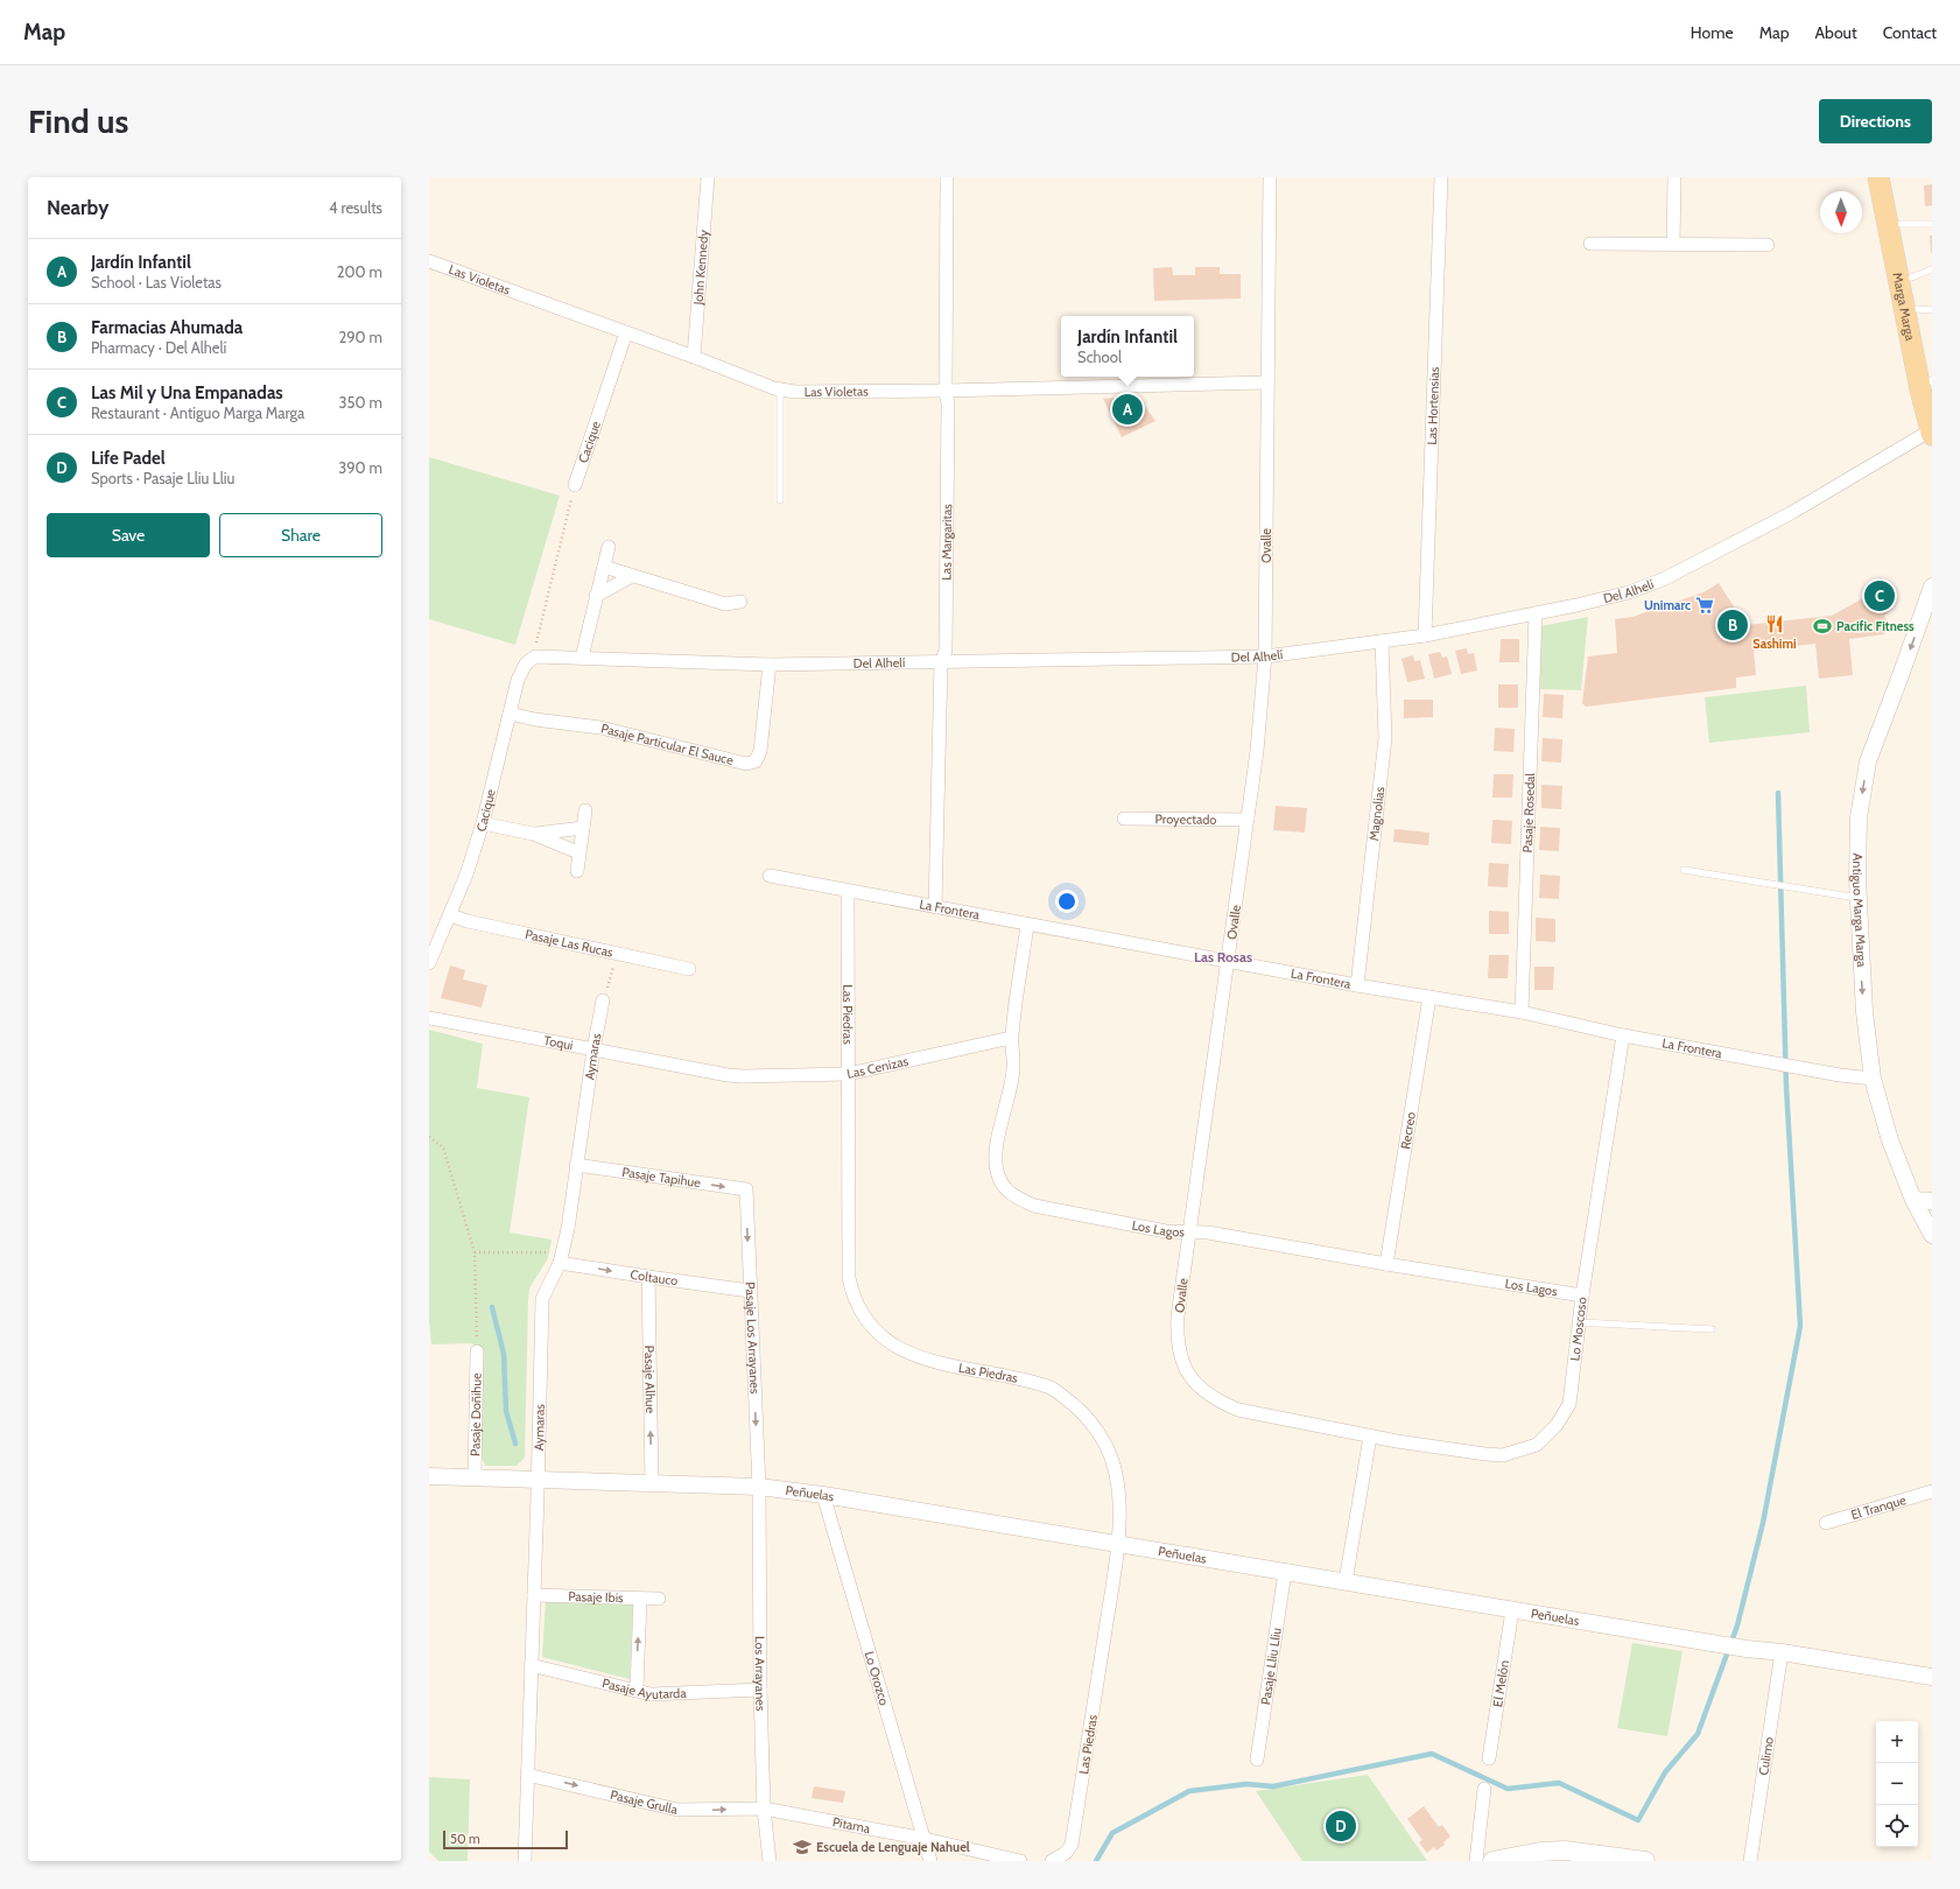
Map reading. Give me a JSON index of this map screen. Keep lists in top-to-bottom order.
{
  "streets": {
    "main road": ["Marga Marga"],
    "street": [
      "John Kennedy",
      "Las Violetas",
      "Las Hortensias",
      "Cacique",
      "Las Margaritas",
      "Ovalle",
      "Del Alhelí",
      "Pasaje Particular El Sauce",
      "Magnolias",
      "Pasaje Rosedal",
      "Proyectado",
      "La Frontera",
      "Antiguo Marga Marga",
      "Pasaje Las Rucas",
      "Las Piedras",
      "Toqui",
      "Aymaras",
      "Las Cenizas",
      "Recreo",
      "Pasaje Tapihue",
      "Los Lagos",
      "Coltauco",
      "Lo Moscoso",
      "Pasaje Los Arrayanes",
      "Pasaje Alhue",
      "Pasaje Doñihue",
      "Peñuelas",
      "El Tranque",
      "Pasaje Ibis",
      "Pasaje Lliu Lliu",
      "Los Arrayanes",
      "Lo Orozco",
      "El Melón",
      "Pasaje Ayutarda",
      "Culimo",
      "Pasaje Grulla",
      "Pitama"
    ]
  },
  "crossings": [
    ["John Kennedy", "Las Violetas"],
    ["Las Violetas", "Cacique"],
    ["Las Violetas", "Las Margaritas"],
    ["Las Violetas", "Ovalle"],
    ["Marga Marga", "Del Alhelí"],
    ["Las Hortensias", "Del Alhelí"],
    ["Cacique", "Del Alhelí"],
    ["Cacique", "Pasaje Particular El Sauce"],
    ["Cacique", "Pasaje Las Rucas"],
    ["Las Margaritas", "Del Alhelí"],
    ["Las Margaritas", "La Frontera"],
    ["Ovalle", "Del Alhelí"],
    ["Ovalle", "Proyectado"],
    ["Ovalle", "La Frontera"],
    ["Ovalle", "Los Lagos"],
    ["Ovalle", "Lo Moscoso"],
    ["Del Alhelí", "Pasaje Particular El Sauce"],
    ["Del Alhelí", "Magnolias"],
    ["Del Alhelí", "Pasaje Rosedal"],
    ["Magnolias", "La Frontera"],
    ["Pasaje Rosedal", "La Frontera"],
    ["La Frontera", "Antiguo Marga Marga"],
    ["La Frontera", "Las Piedras"],
    ["La Frontera", "Recreo"],
    ["La Frontera", "Los Lagos"],
    ["La Frontera", "Lo Moscoso"],
    ["Las Piedras", "Las Cenizas"],
    ["Las Piedras", "Peñuelas"],
    ["Toqui", "Aymaras"],
    ["Toqui", "Las Cenizas"],
    ["Aymaras", "Pasaje Tapihue"],
    ["Aymaras", "Coltauco"],
    ["Aymaras", "Peñuelas"],
    ["Aymaras", "Pasaje Ibis"],
    ["Aymaras", "Pasaje Ayutarda"],
    ["Aymaras", "Pasaje Grulla"],
    ["Las Cenizas", "Los Lagos"],
    ["Recreo", "Los Lagos"],
    ["Pasaje Tapihue", "Pasaje Los Arrayanes"],
    ["Los Lagos", "Lo Moscoso"],
    ["Coltauco", "Pasaje Los Arrayanes"],
    ["Coltauco", "Pasaje Alhue"],
    ["Pasaje Los Arrayanes", "Peñuelas"],
    ["Pasaje Los Arrayanes", "Los Arrayanes"],
    ["Pasaje Alhue", "Peñuelas"],
    ["Pasaje Doñihue", "Peñuelas"],
    ["Peñuelas", "Pasaje Lliu Lliu"],
    ["Peñuelas", "Los Arrayanes"],
    ["Peñuelas", "Lo Orozco"],
    ["Peñuelas", "El Melón"],
    ["Peñuelas", "Culimo"],
    ["Los Arrayanes", "Pasaje Ayutarda"],
    ["Los Arrayanes", "Pasaje Grulla"],
    ["Los Arrayanes", "Pitama"],
    ["Lo Orozco", "Pitama"],
    ["Pasaje Grulla", "Pitama"]
  ],
  "one_way": [
    "Antiguo Marga Marga",
    "Pasaje Tapihue",
    "Coltauco",
    "Pasaje Los Arrayanes",
    "Pasaje Alhue",
    "Pasaje Grulla"
  ],
  "districts": ["Las Rosas"],
  "places": {
    "supermarket": ["Unimarc"],
    "restaurant": ["Sashimi"],
    "sports": ["Pacific Fitness"],
    "school or university": ["Escuela de Lenguaje Nahuel"]
  },
  "scale_bar": "50 m",
  "north": "bottom",
  "page": {
    "header": "Map",
    "nav": [
      "Home",
      "Map",
      "About",
      "Contact"
    ],
    "buttons": [
      "Directions",
      ["Save", "Share"]
    ],
    "title": "Find us",
    "heading": ["Nearby", "4 results"],
    "list": [
      {
        "mark": "A",
        "name": "Jardín Infantil",
        "note": "School · Las Violetas",
        "value": "200 m"
      },
      {
        "mark": "B",
        "name": "Farmacias Ahumada",
        "note": "Pharmacy · Del Alhelí",
        "value": "290 m"
      },
      {
        "mark": "C",
        "name": "Las Mil y Una Empanadas",
        "note": "Restaurant · Antiguo Marga Marga",
        "value": "350 m"
      },
      {
        "mark": "D",
        "name": "Life Padel",
        "note": "Sports · Pasaje Lliu Lliu",
        "value": "390 m"
      }
    ],
    "popup": ["Jardín Infantil", "School"],
    "pins": [
      "A",
      "C",
      "B",
      "D"
    ],
    "map_buttons": ["+", "−"],
    "scale": "50 m"
  }
}
